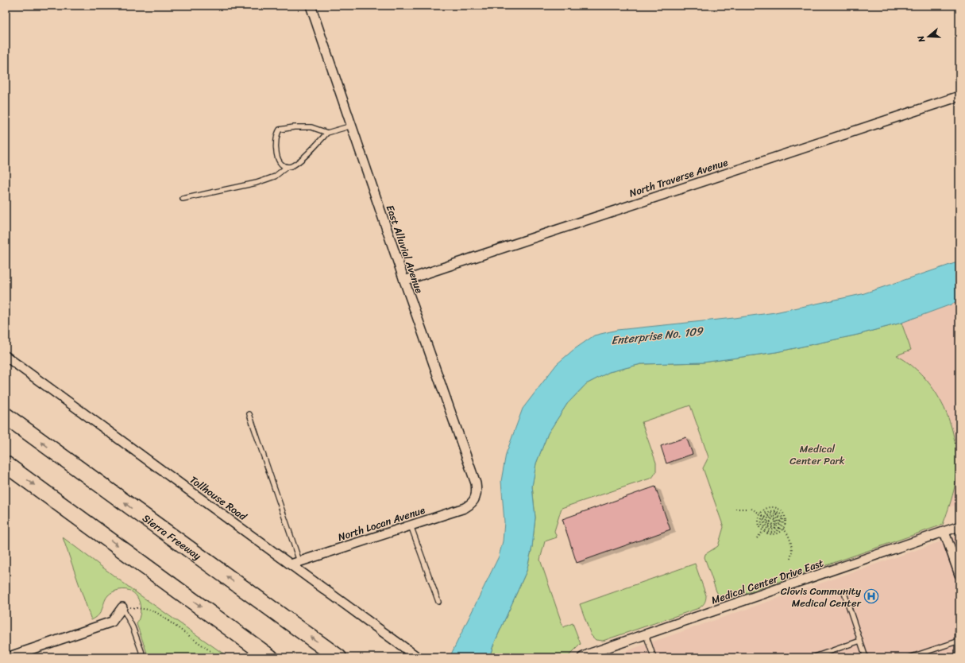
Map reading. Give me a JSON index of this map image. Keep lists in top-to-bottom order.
{
  "streets": {
    "highway": ["Sierra Freeway"],
    "street": [
      "North Traverse Avenue",
      "East Alluvial Avenue",
      "Tollhouse Road",
      "North Locan Avenue",
      "Medical Center Drive East"
    ]
  },
  "crossings": [
    ["North Traverse Avenue", "East Alluvial Avenue"],
    ["East Alluvial Avenue", "North Locan Avenue"],
    ["Tollhouse Road", "North Locan Avenue"]
  ],
  "water": ["Enterprise No. 109"],
  "parks": ["Medical Center Park"],
  "places": {
    "hospital": ["Clovis Community Medical Center"]
  },
  "north": "left"
}
